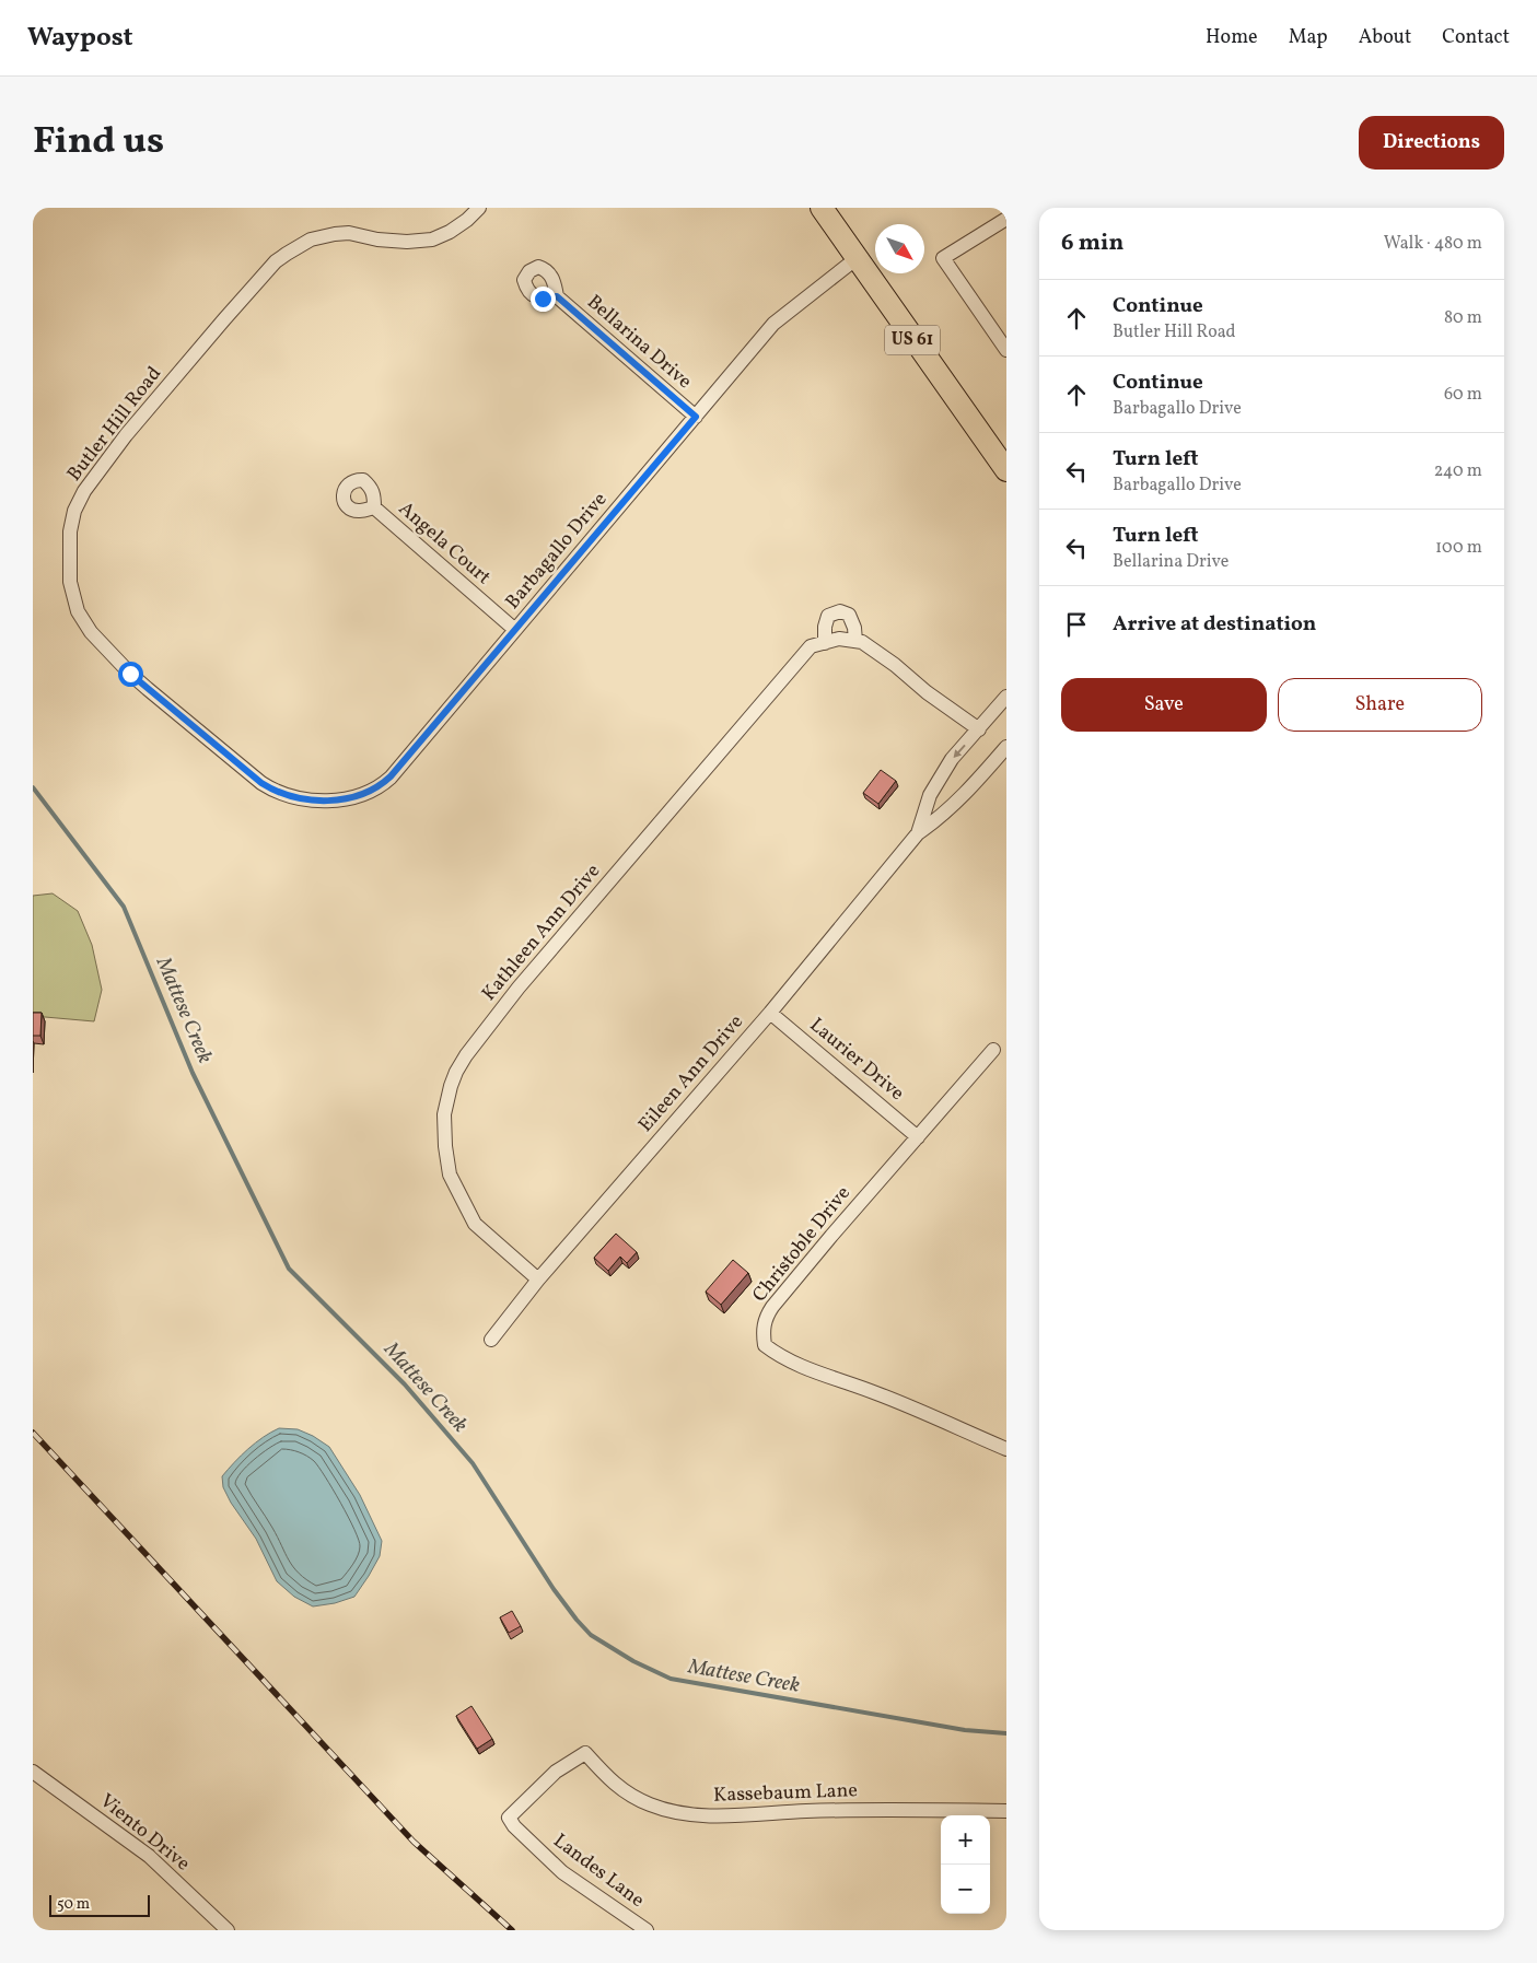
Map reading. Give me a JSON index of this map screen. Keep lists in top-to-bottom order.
{
  "streets": {
    "main road": ["US 61"],
    "street": [
      "Bellarina Drive",
      "Butler Hill Road",
      "Angela Court",
      "Barbagallo Drive",
      "Kathleen Ann Drive",
      "Laurier Drive",
      "Eileen Ann Drive",
      "Christoble Drive",
      "Kassebaum Lane",
      "Viento Drive",
      "Landes Lane"
    ]
  },
  "crossings": [
    ["US 61", "Barbagallo Drive"],
    ["Bellarina Drive", "Barbagallo Drive"],
    ["Butler Hill Road", "Barbagallo Drive"],
    ["Angela Court", "Barbagallo Drive"],
    ["Kathleen Ann Drive", "Eileen Ann Drive"],
    ["Laurier Drive", "Eileen Ann Drive"],
    ["Laurier Drive", "Christoble Drive"],
    ["Kassebaum Lane", "Landes Lane"]
  ],
  "water": ["Mattese Creek"],
  "scale_bar": "50 m",
  "north": "bottom right",
  "page": {
    "header": "Waypost",
    "nav": [
      "Home",
      "Map",
      "About",
      "Contact"
    ],
    "title": "Find us",
    "buttons": [
      "Directions",
      ["Save", "Share"]
    ],
    "heading": ["6 min", "Walk · 480 m"],
    "list": [
      ["Continue", "Butler Hill Road", "80 m"],
      ["Continue", "Barbagallo Drive", "60 m"],
      ["Turn left", "Barbagallo Drive", "240 m"],
      ["Turn left", "Bellarina Drive", "100 m"],
      "Arrive at destination"
    ],
    "map_buttons": ["+", "−"],
    "scale": "50 m"
  }
}
